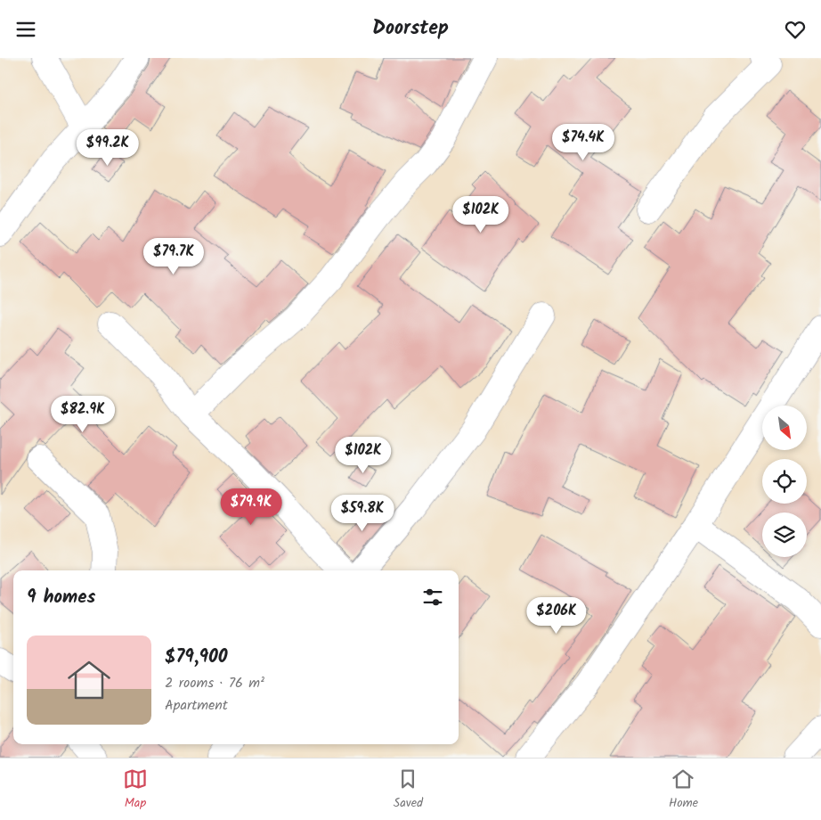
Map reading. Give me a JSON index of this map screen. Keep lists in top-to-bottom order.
{
  "north": "bottom right",
  "page": {
    "header": "Doorstep",
    "price": [
      "$74.4K",
      "$99.2K",
      "$102K",
      "$79.7K",
      "$82.9K",
      "$102K",
      "$79.9K",
      "$59.8K",
      "$206K"
    ],
    "heading": "9 homes",
    "list": [
      {
        "name": "$79,900",
        "note": "2 rooms · 76 m² · Apartment"
      }
    ],
    "tabs": ["Map", "Saved", "Home"]
  }
}
